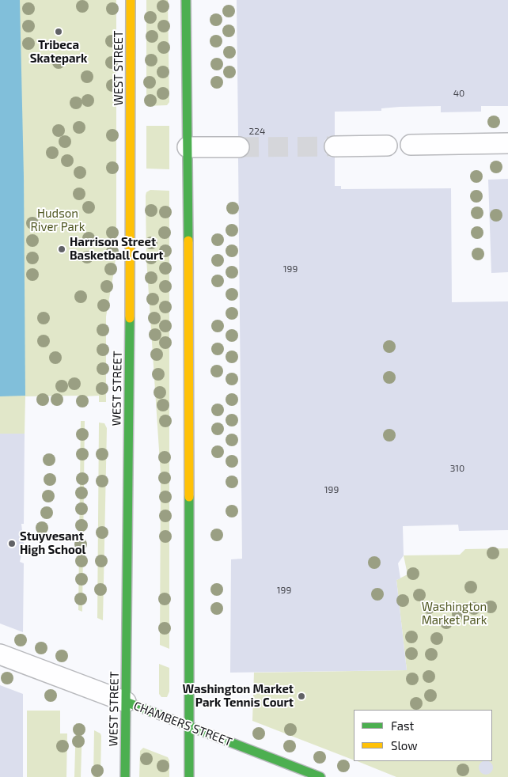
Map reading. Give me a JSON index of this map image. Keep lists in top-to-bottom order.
{
  "streets": {
    "main road": ["WEST STREET", "CHAMBERS STREET"]
  },
  "crossings": [
    ["WEST STREET", "CHAMBERS STREET"]
  ],
  "parks": ["Hudson River Park", "Washington Market Park"],
  "places": [
    "Tribeca Skatepark",
    "Harrison Street Basketball Court",
    "Stuyvesant High School",
    "Washington Market Park Tennis Court"
  ],
  "house_numbers": [
    "40",
    "224",
    "199",
    "310",
    "199",
    "199"
  ],
  "legend": ["Fast", "Slow"]
}
